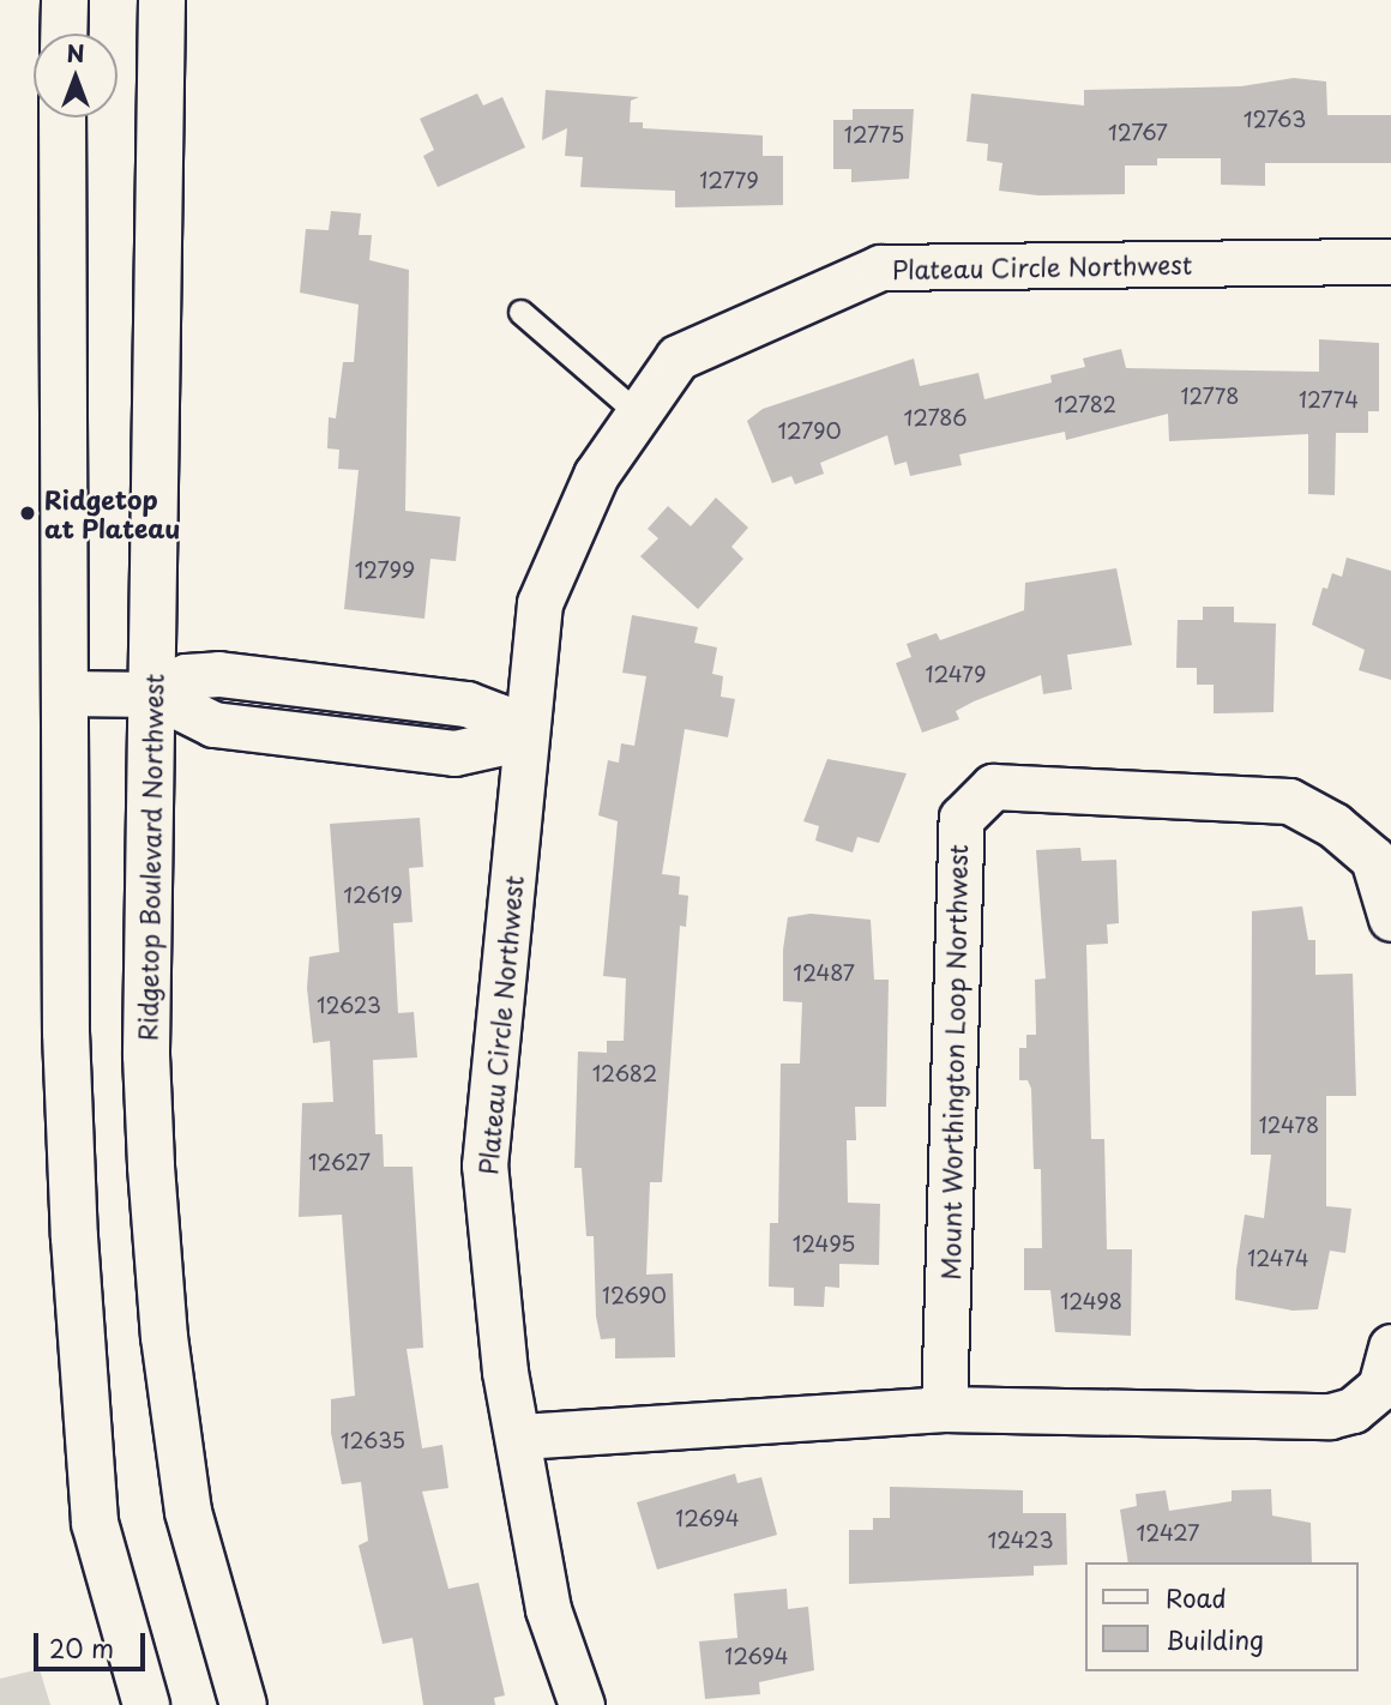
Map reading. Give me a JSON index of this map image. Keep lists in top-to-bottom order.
{
  "streets": {
    "main road": ["Ridgetop Boulevard Northwest"],
    "street": ["Plateau Circle Northwest", "Mount Worthington Loop Northwest"]
  },
  "places": ["Ridgetop at Plateau"],
  "house_numbers": [
    "12763",
    "12767",
    "12775",
    "12779",
    "12778",
    "12774",
    "12782",
    "12786",
    "12790",
    "12799",
    "12479",
    "12619",
    "12487",
    "12623",
    "12682",
    "12478",
    "12627",
    "12495",
    "12474",
    "12690",
    "12498",
    "12635",
    "12694",
    "12427",
    "12423",
    "12694"
  ],
  "legend": ["Road", "Building"],
  "scale_bar": "20 m",
  "north": "top"
}
